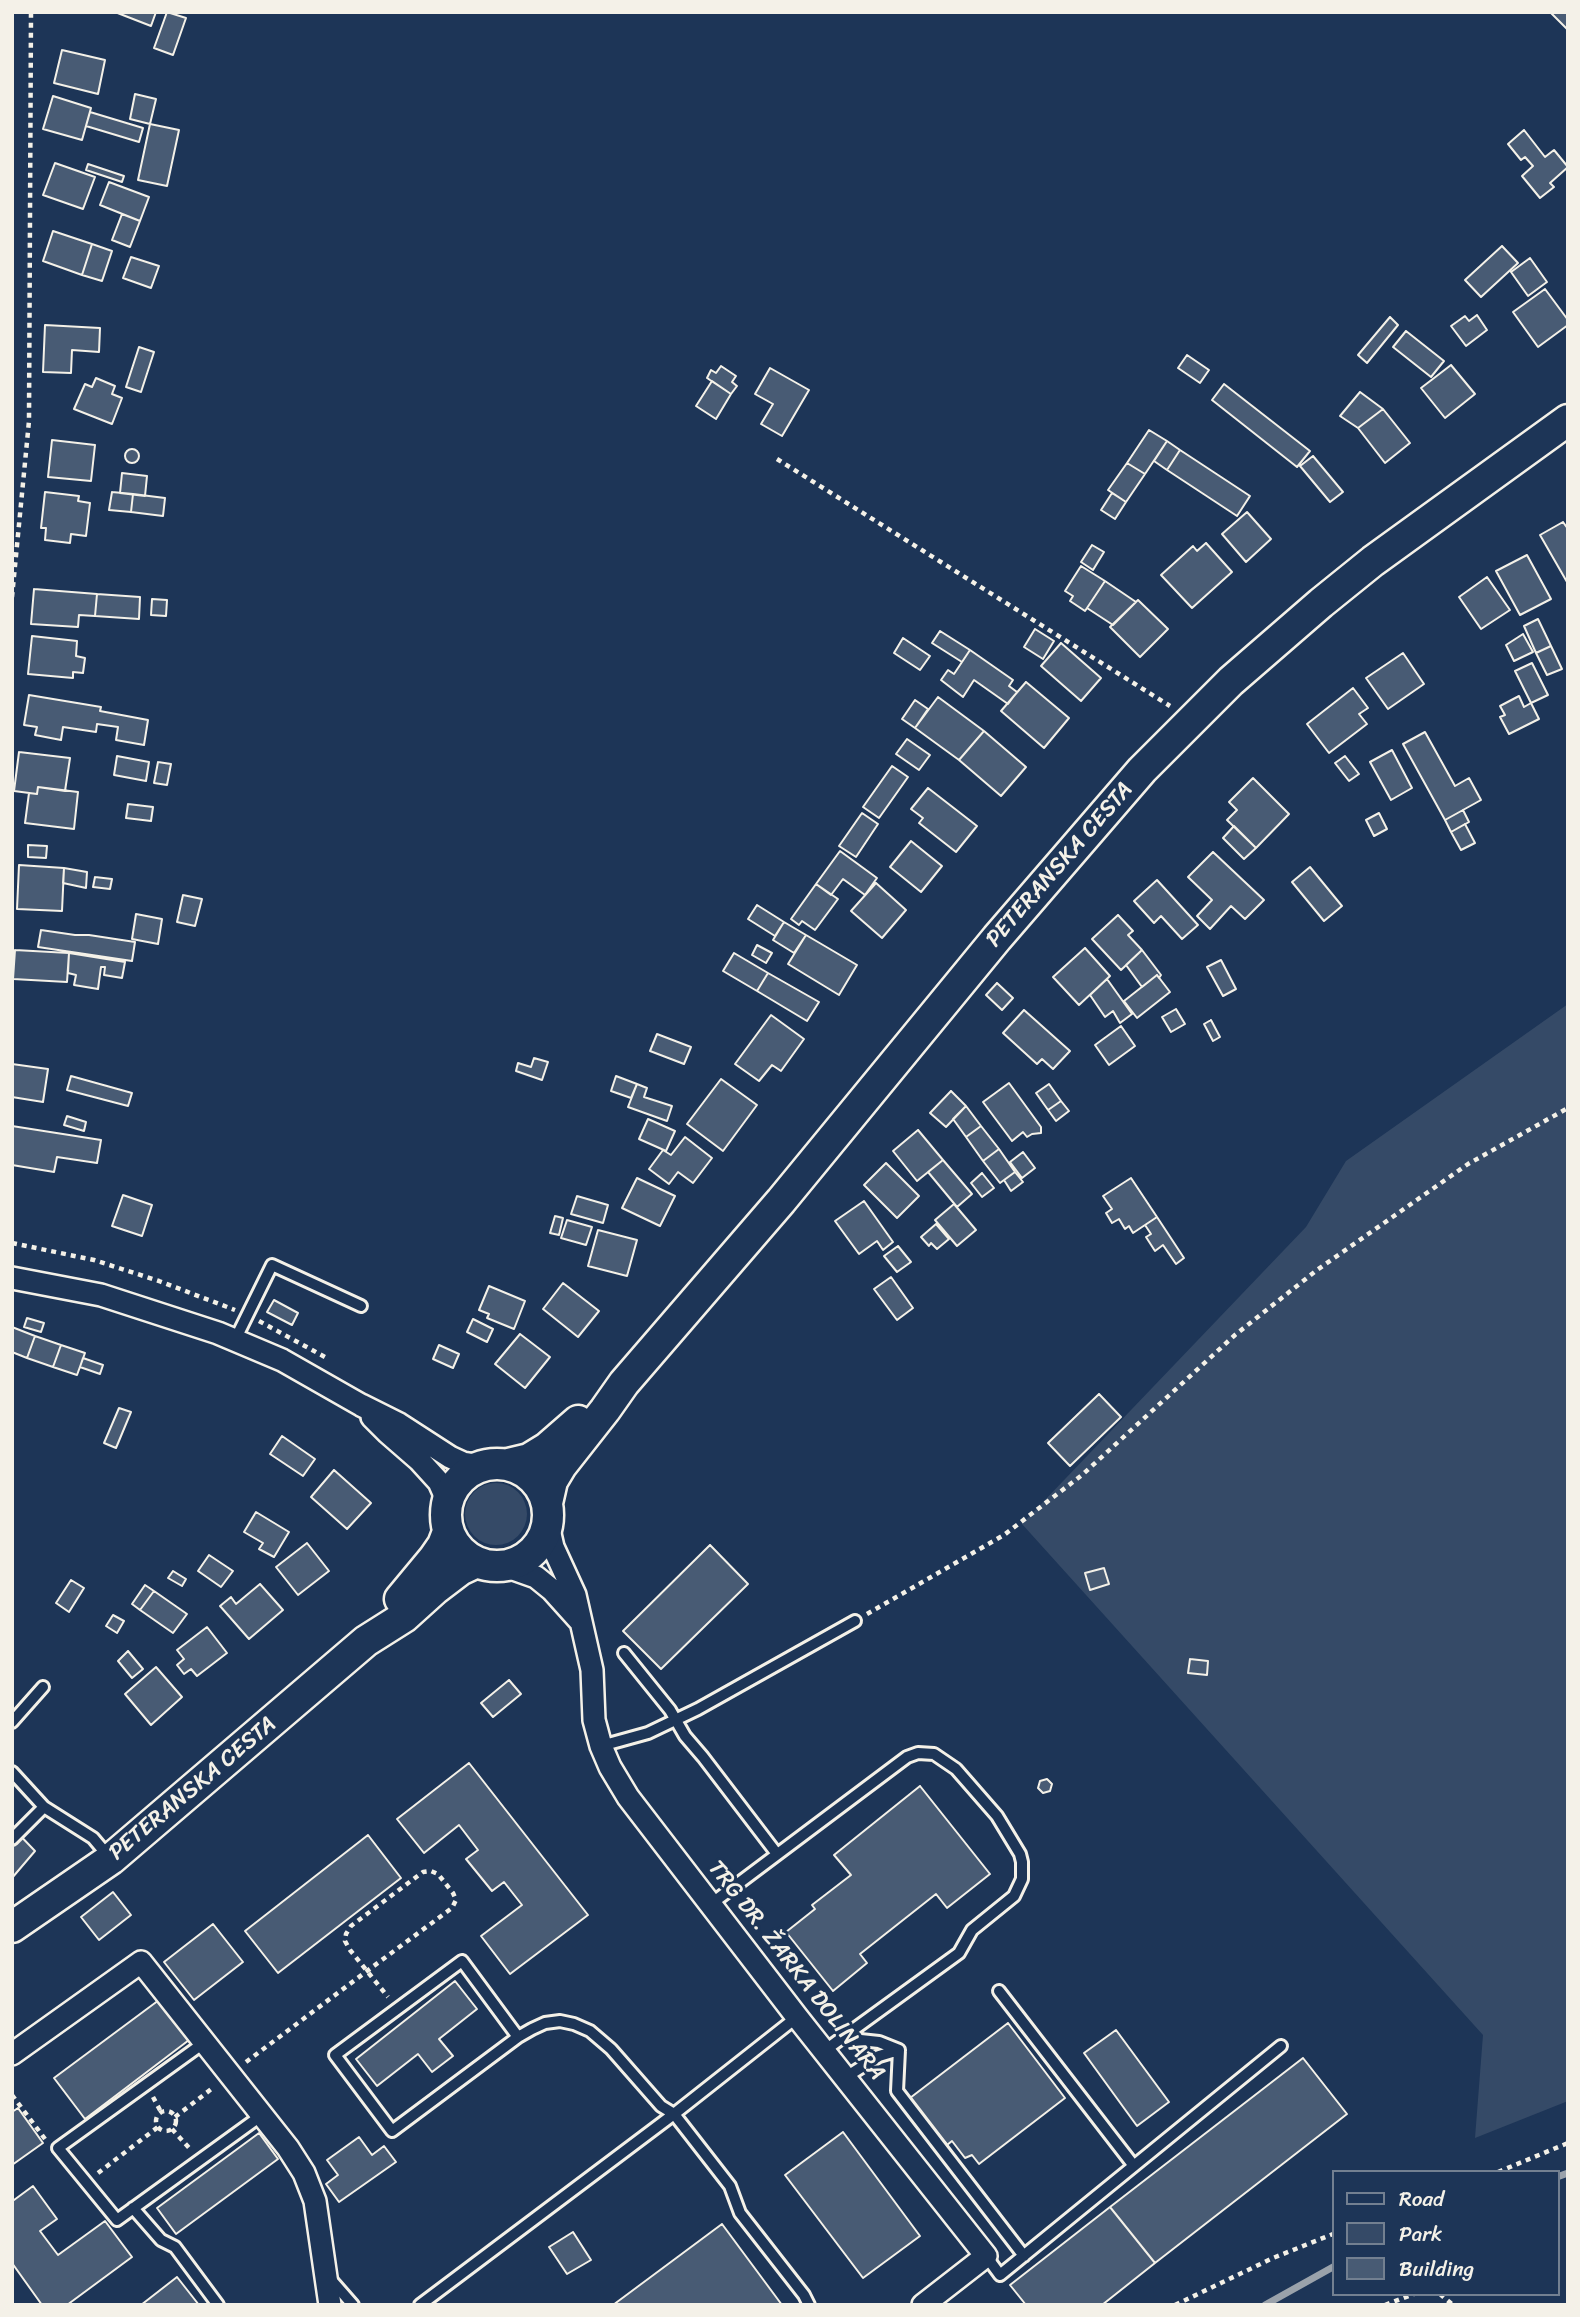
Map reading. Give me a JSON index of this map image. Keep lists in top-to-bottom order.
{
  "streets": {
    "main road": ["PETERANSKA CESTA"],
    "street": ["TRG DR. ŽARKA DOLINARA"]
  },
  "crossings": [
    ["PETERANSKA CESTA", "TRG DR. ŽARKA DOLINARA"]
  ],
  "legend": ["Road", "Park", "Building"]
}
